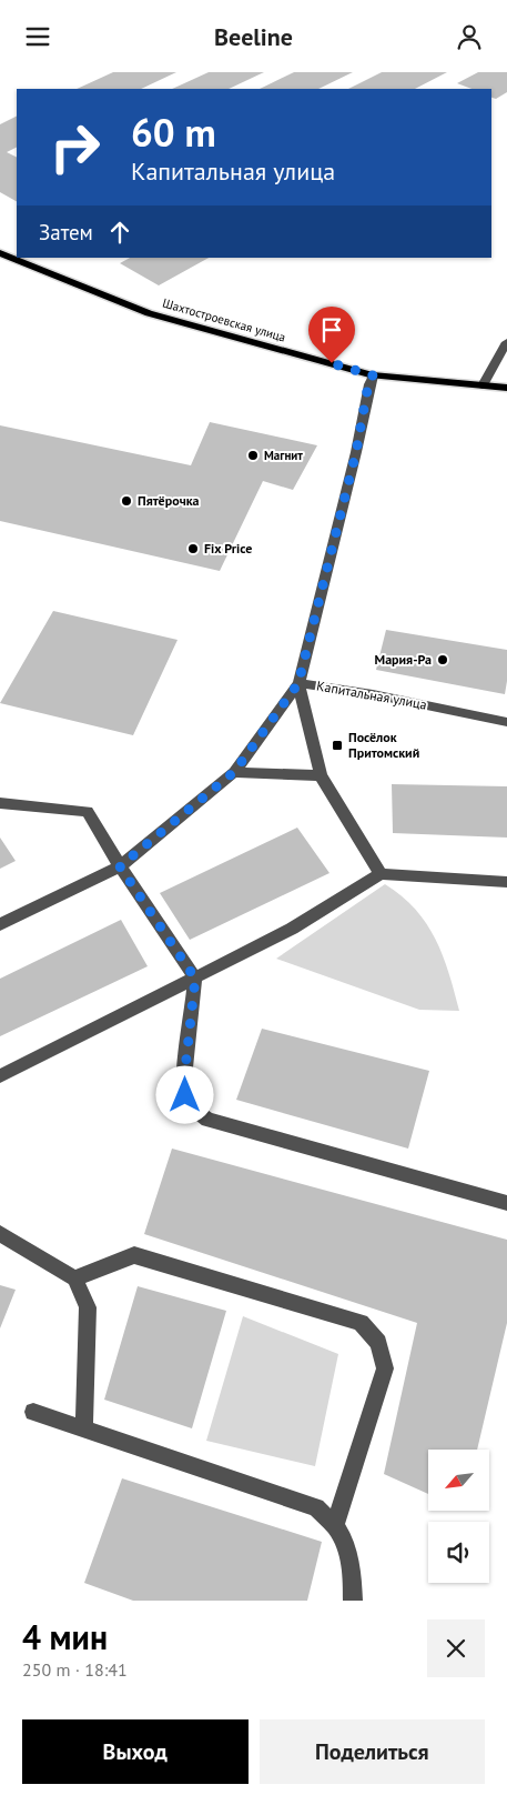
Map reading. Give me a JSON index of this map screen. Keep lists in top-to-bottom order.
{
  "streets": {
    "main road": ["Шахтостроевская улица"],
    "street": ["Капитальная улица"]
  },
  "places": {
    "other": [
      "Магнит",
      "Пятёрочка",
      "Fix Price",
      "Мария-Ра"
    ],
    "transit": ["Посёлок Притомский"]
  },
  "north": "bottom left",
  "page": {
    "header": "Beeline",
    "turn": ["60 m", "Капитальная улица"],
    "then": "Затем",
    "heading": ["4 мин", "250 m · 18:41"],
    "buttons": ["Выход", "Поделиться"]
  }
}
